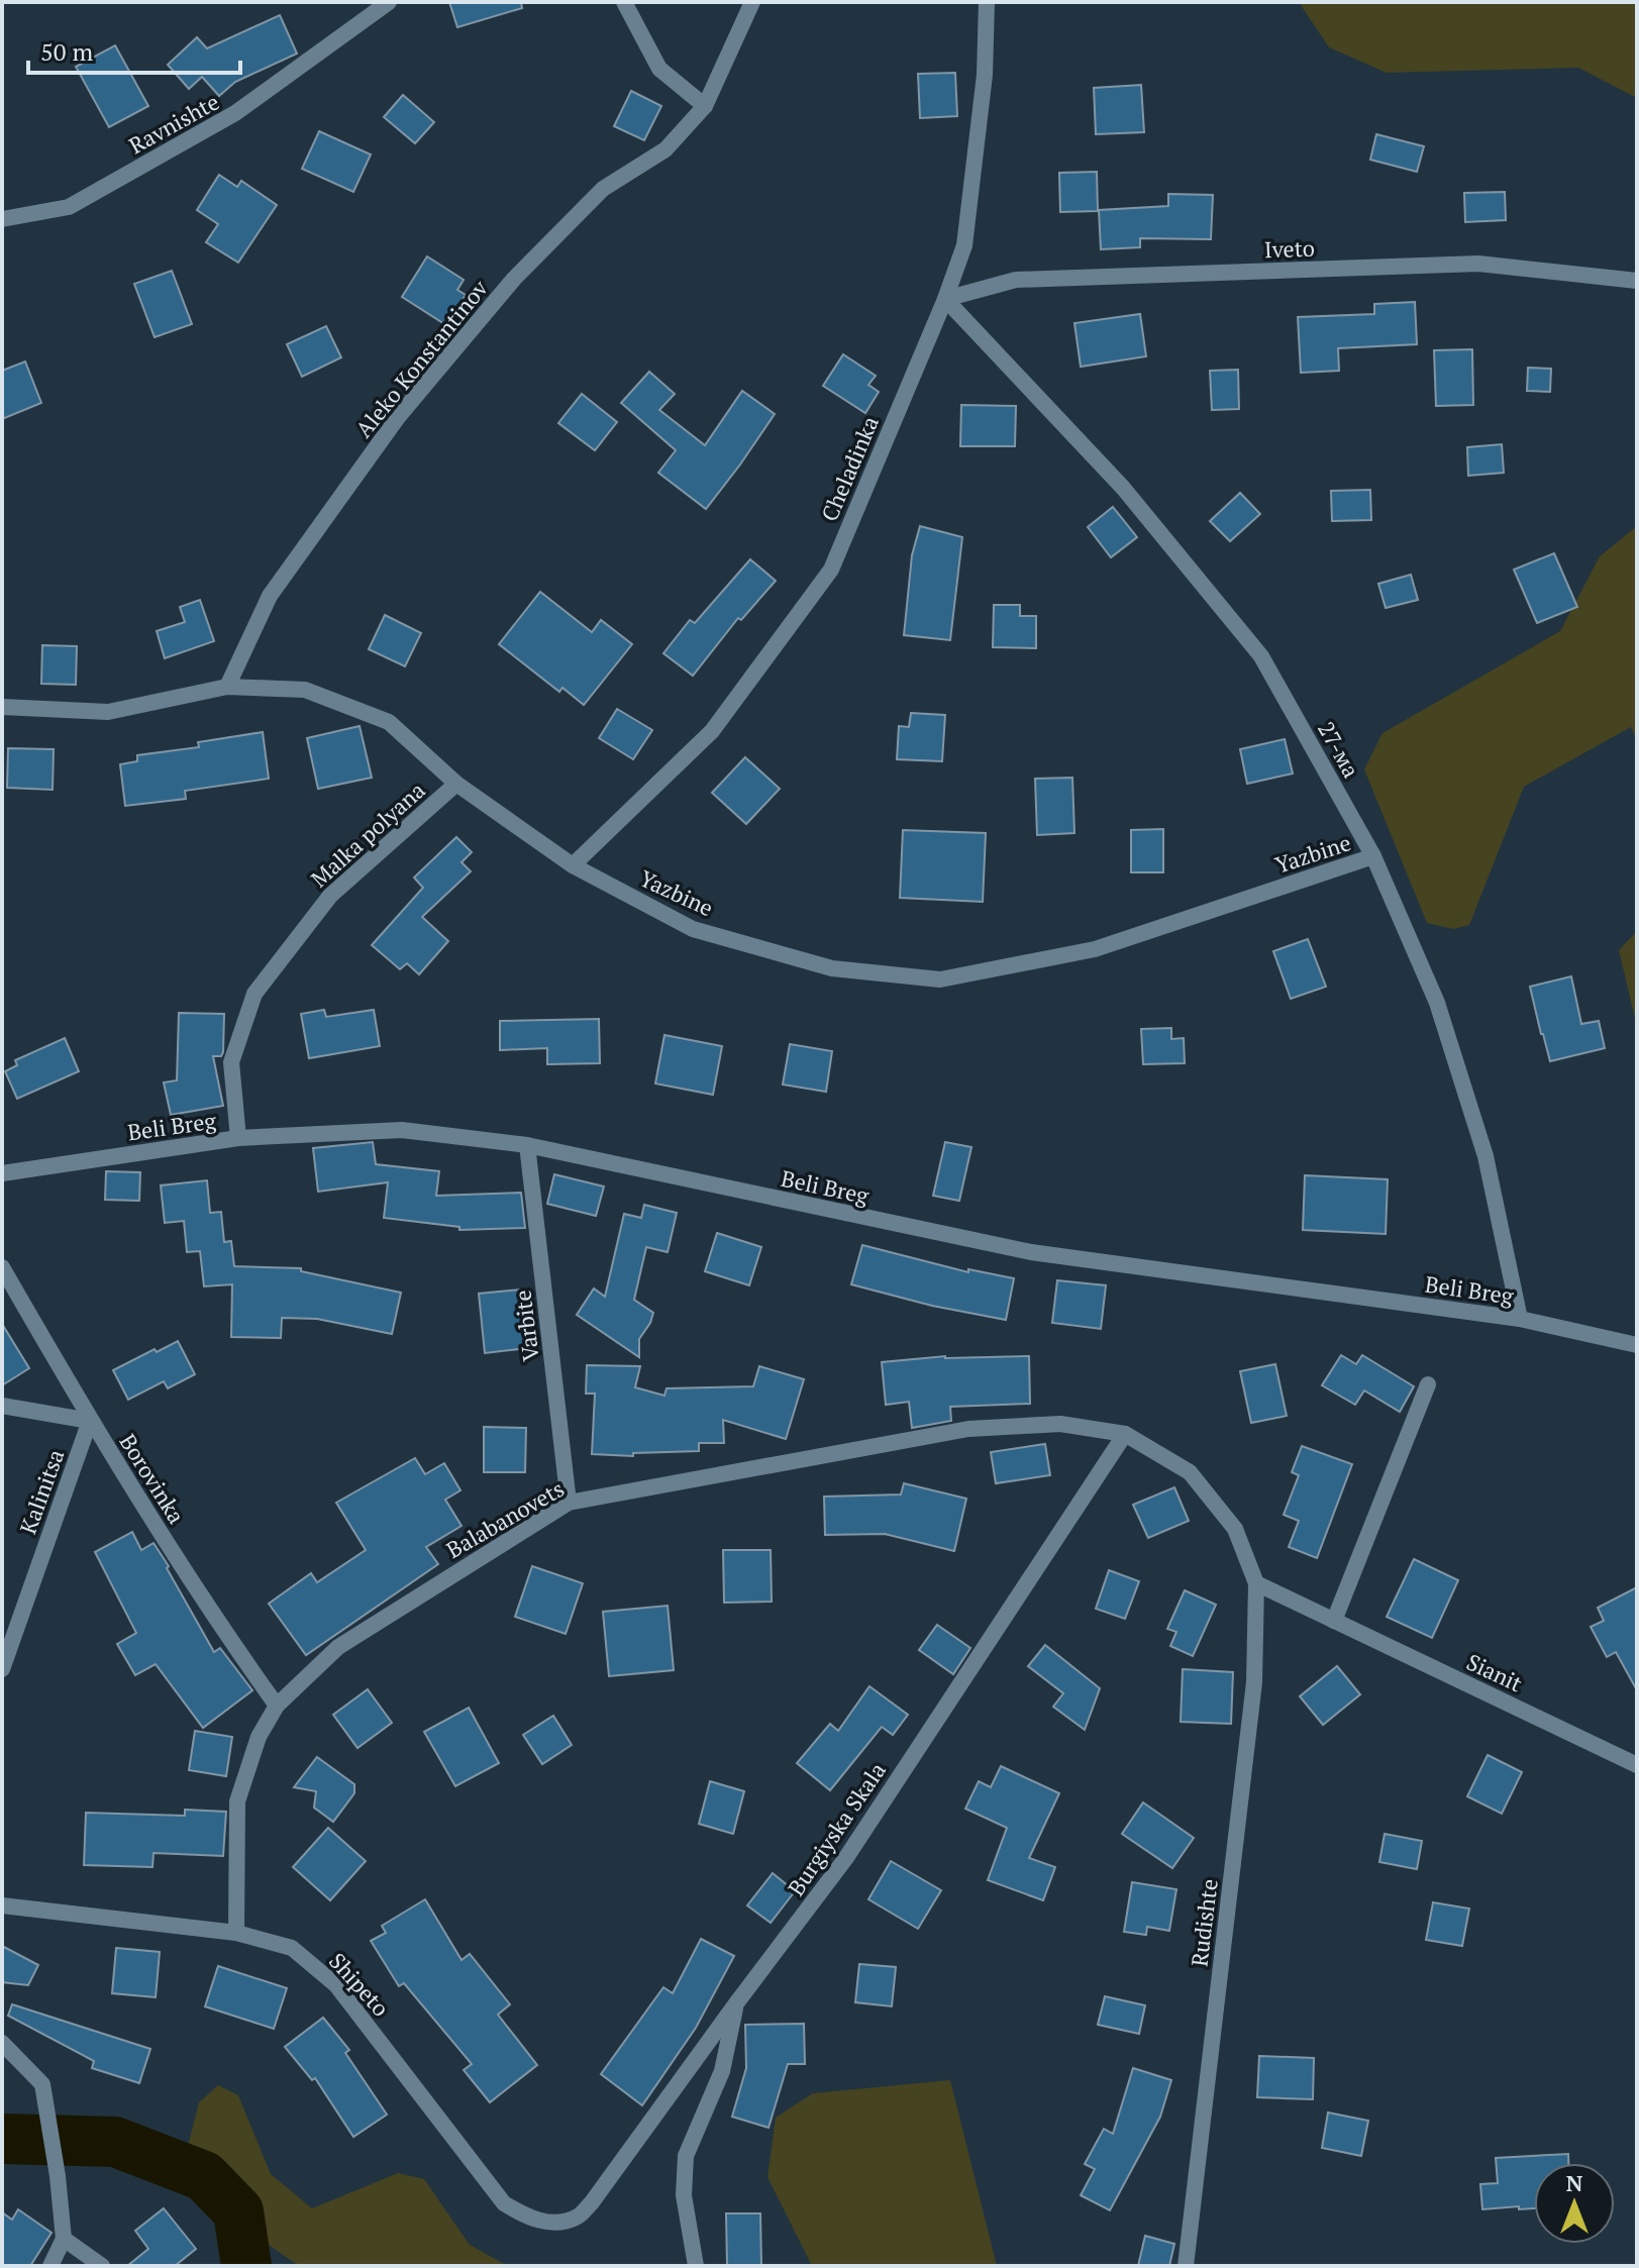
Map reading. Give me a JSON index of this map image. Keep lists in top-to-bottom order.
{
  "streets": {
    "street": [
      "Ravnishte",
      "Iveto",
      "Aleko Konstantinov",
      "Cheladinka",
      "27-ма",
      "Malka polyana",
      "Yazbine",
      "Beli Breg",
      "Varbite",
      "Borovinka",
      "Kalinitsa",
      "Balabanovets",
      "Sianit",
      "Burgiyska Skala",
      "Rudishte",
      "Shipeto"
    ]
  },
  "crossings": [
    ["Iveto", "Cheladinka"],
    ["Iveto", "27-ма"],
    ["Aleko Konstantinov", "Yazbine"],
    ["Cheladinka", "27-ма"],
    ["Cheladinka", "Yazbine"],
    ["27-ма", "Yazbine"],
    ["27-ма", "Beli Breg"],
    ["Malka polyana", "Yazbine"],
    ["Malka polyana", "Beli Breg"],
    ["Beli Breg", "Varbite"],
    ["Varbite", "Balabanovets"],
    ["Borovinka", "Kalinitsa"],
    ["Borovinka", "Balabanovets"],
    ["Balabanovets", "Burgiyska Skala"],
    ["Balabanovets", "Shipeto"],
    ["Sianit", "Rudishte"],
    ["Burgiyska Skala", "Shipeto"]
  ],
  "scale_bar": "50 m",
  "north": "top"
}
